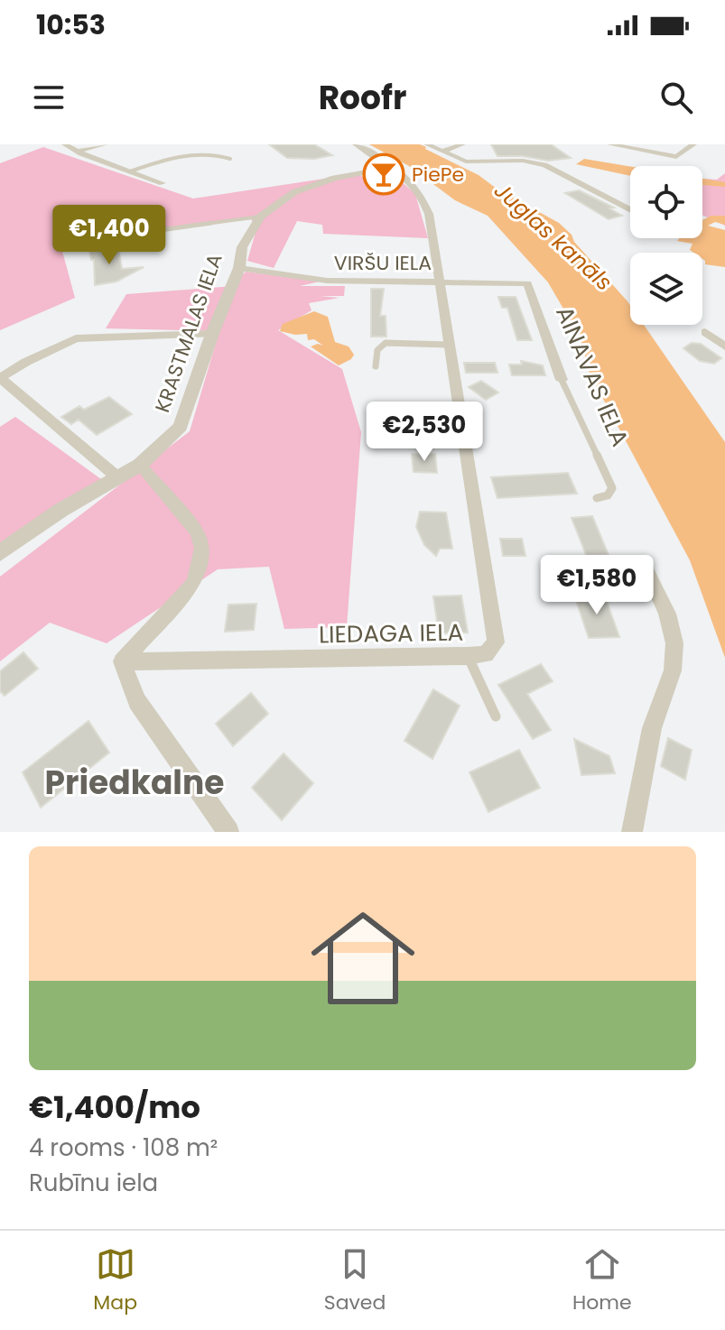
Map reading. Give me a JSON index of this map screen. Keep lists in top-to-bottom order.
{
  "streets": {
    "street": [
      "VIRŠU IELA",
      "KRASTMALAS IELA",
      "AINAVAS IELA",
      "LIEDAGA IELA"
    ]
  },
  "crossings": [
    ["VIRŠU IELA", "KRASTMALAS IELA"],
    ["VIRŠU IELA", "AINAVAS IELA"],
    ["VIRŠU IELA", "LIEDAGA IELA"],
    ["KRASTMALAS IELA", "LIEDAGA IELA"]
  ],
  "districts": ["Priedkalne"],
  "water": ["Juglas kanāls"],
  "places": {
    "bar": ["PiePe"]
  },
  "page": {
    "status": "10:53",
    "header": "Roofr",
    "price": ["€1,400", "€2,530", "€1,580"],
    "list": [
      {
        "name": "€1,400/mo",
        "note": "4 rooms · 108 m² · Rubīnu iela"
      }
    ],
    "tabs": ["Map", "Saved", "Home"]
  }
}
